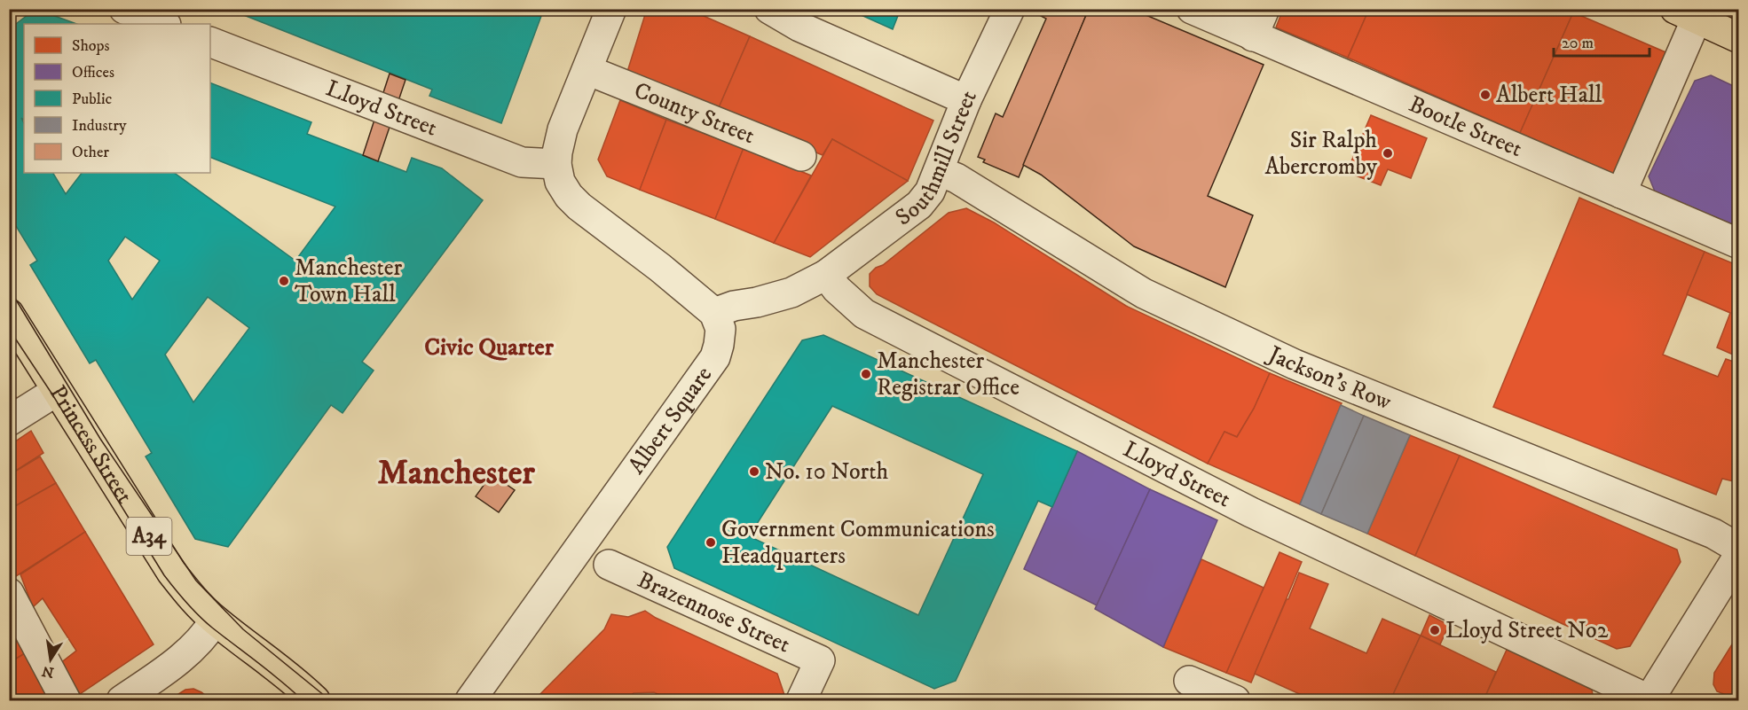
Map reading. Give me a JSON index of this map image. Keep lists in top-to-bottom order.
{
  "streets": {
    "main road": ["Princess Street", "A34"],
    "street": [
      "Lloyd Street",
      "County Street",
      "Bootle Street",
      "Southmill Street",
      "Jackson's Row",
      "Albert Square",
      "Brazennose Street"
    ]
  },
  "crossings": [
    ["Lloyd Street", "Southmill Street"],
    ["Southmill Street", "Jackson's Row"]
  ],
  "districts": ["Civic Quarter", "Manchester"],
  "places": [
    "Albert Hall",
    "Sir Ralph Abercromby",
    "Manchester Town Hall",
    "Manchester Registrar Office",
    "No. 10 North",
    "Government Communications Headquarters",
    "Lloyd Street No2"
  ],
  "legend": [
    "Shops",
    "Offices",
    "Public",
    "Industry",
    "Other"
  ],
  "scale_bar": "20 m",
  "north": "bottom"
}
